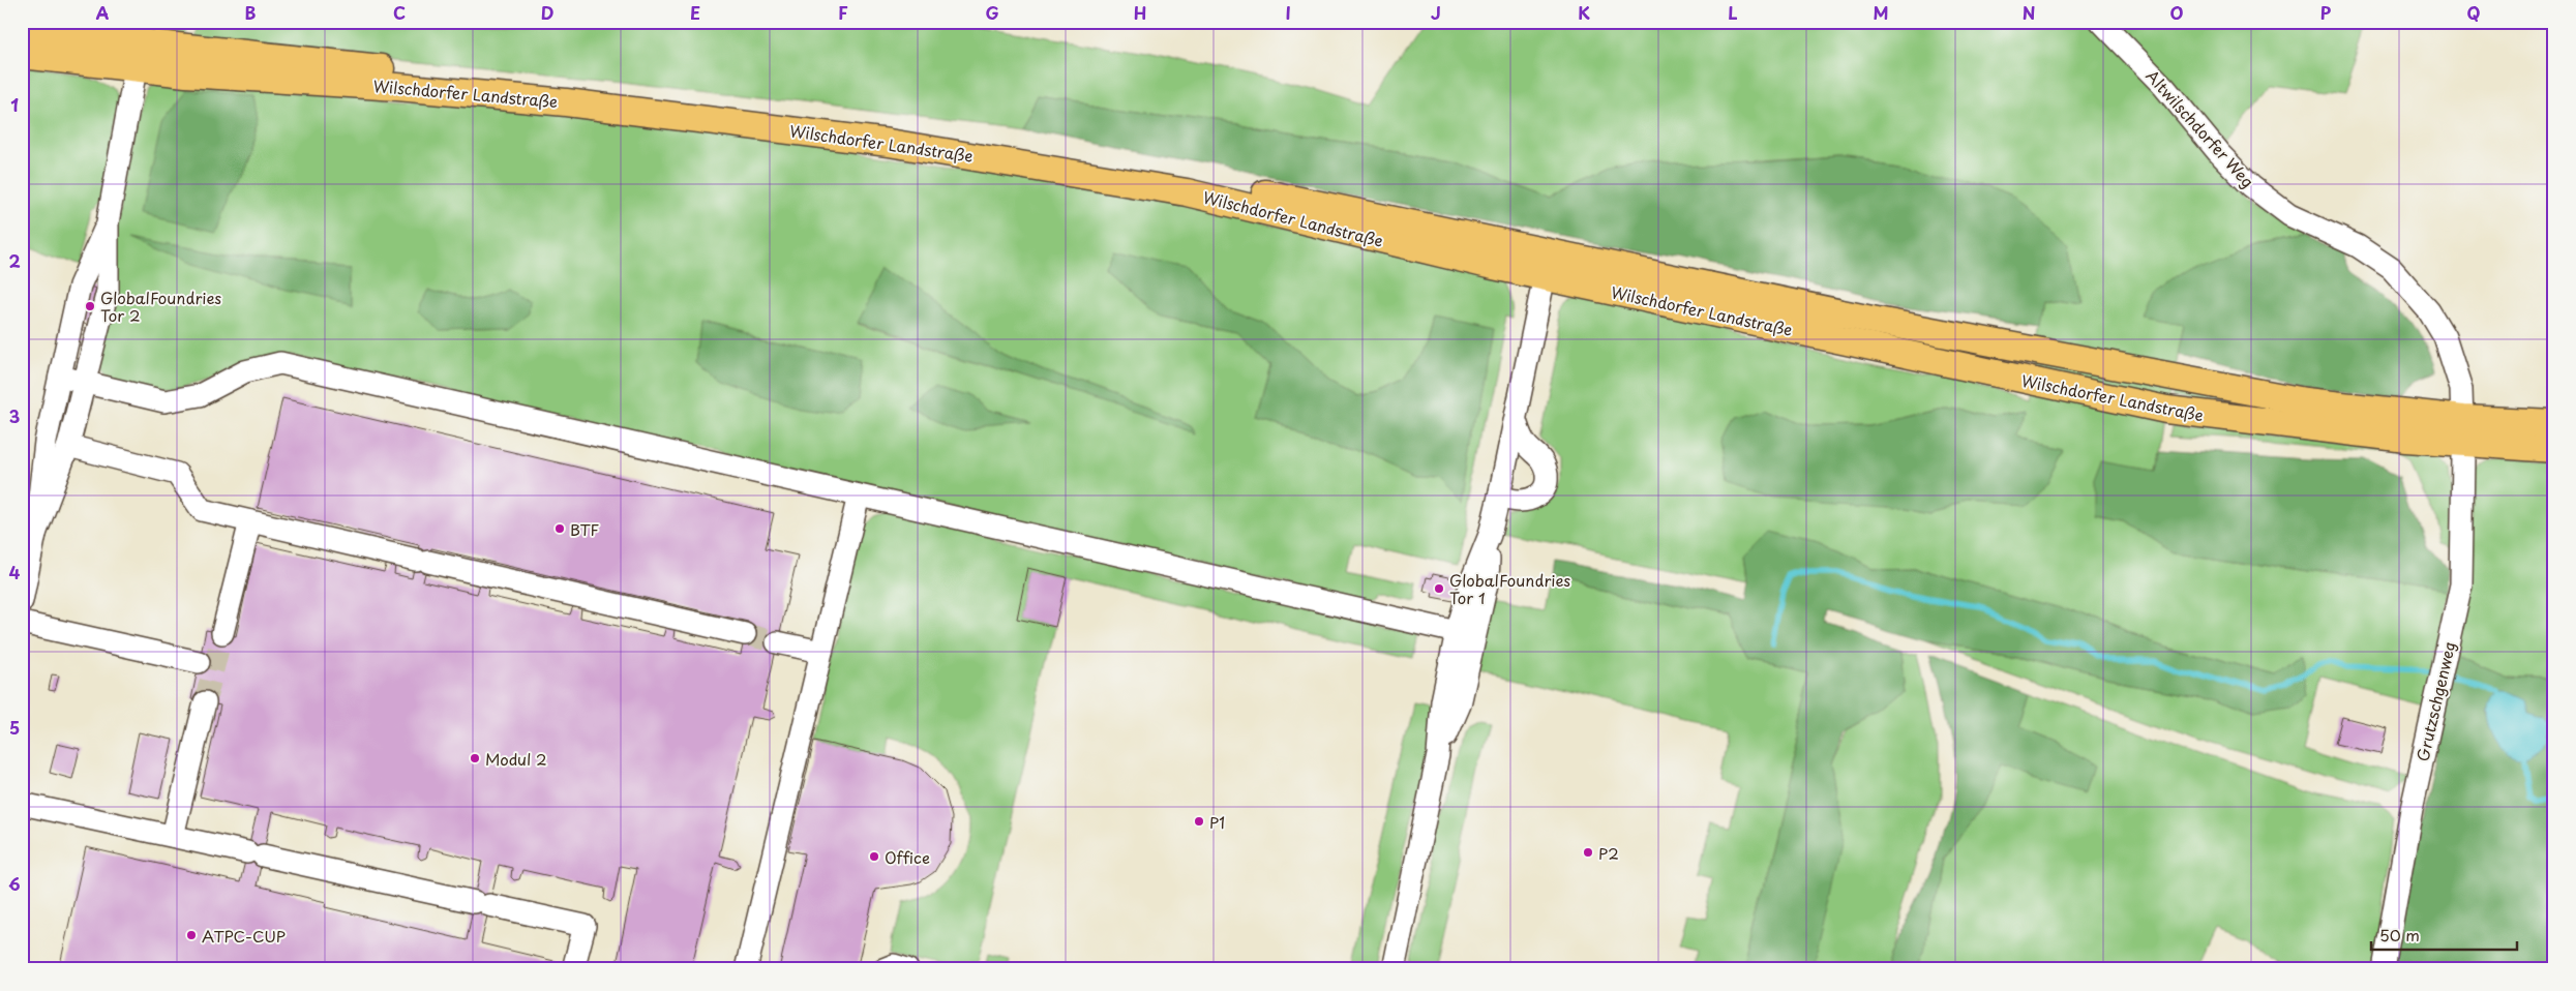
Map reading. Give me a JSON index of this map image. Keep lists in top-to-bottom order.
{
  "streets": {
    "main road": ["Wilschdorfer Landstraße"],
    "street": ["Altwilschdorfer Weg", "Grutzschgenweg"]
  },
  "crossings": [
    ["Wilschdorfer Landstraße", "Altwilschdorfer Weg"],
    ["Wilschdorfer Landstraße", "Grutzschgenweg"],
    ["Altwilschdorfer Weg", "Grutzschgenweg"]
  ],
  "places": [
    "GlobalFoundries Tor 2",
    "BTF",
    "GlobalFoundries Tor 1",
    "Modul 2",
    "P1",
    "P2",
    "Office",
    "ATPC-CUP"
  ],
  "scale_bar": "50 m",
  "grid": {
    "columns": [
      "A",
      "B",
      "C",
      "D",
      "E",
      "F",
      "G",
      "H",
      "I",
      "J",
      "K",
      "L",
      "M",
      "N",
      "O",
      "P",
      "Q"
    ],
    "rows": [
      "1",
      "2",
      "3",
      "4",
      "5",
      "6"
    ]
  }
}
